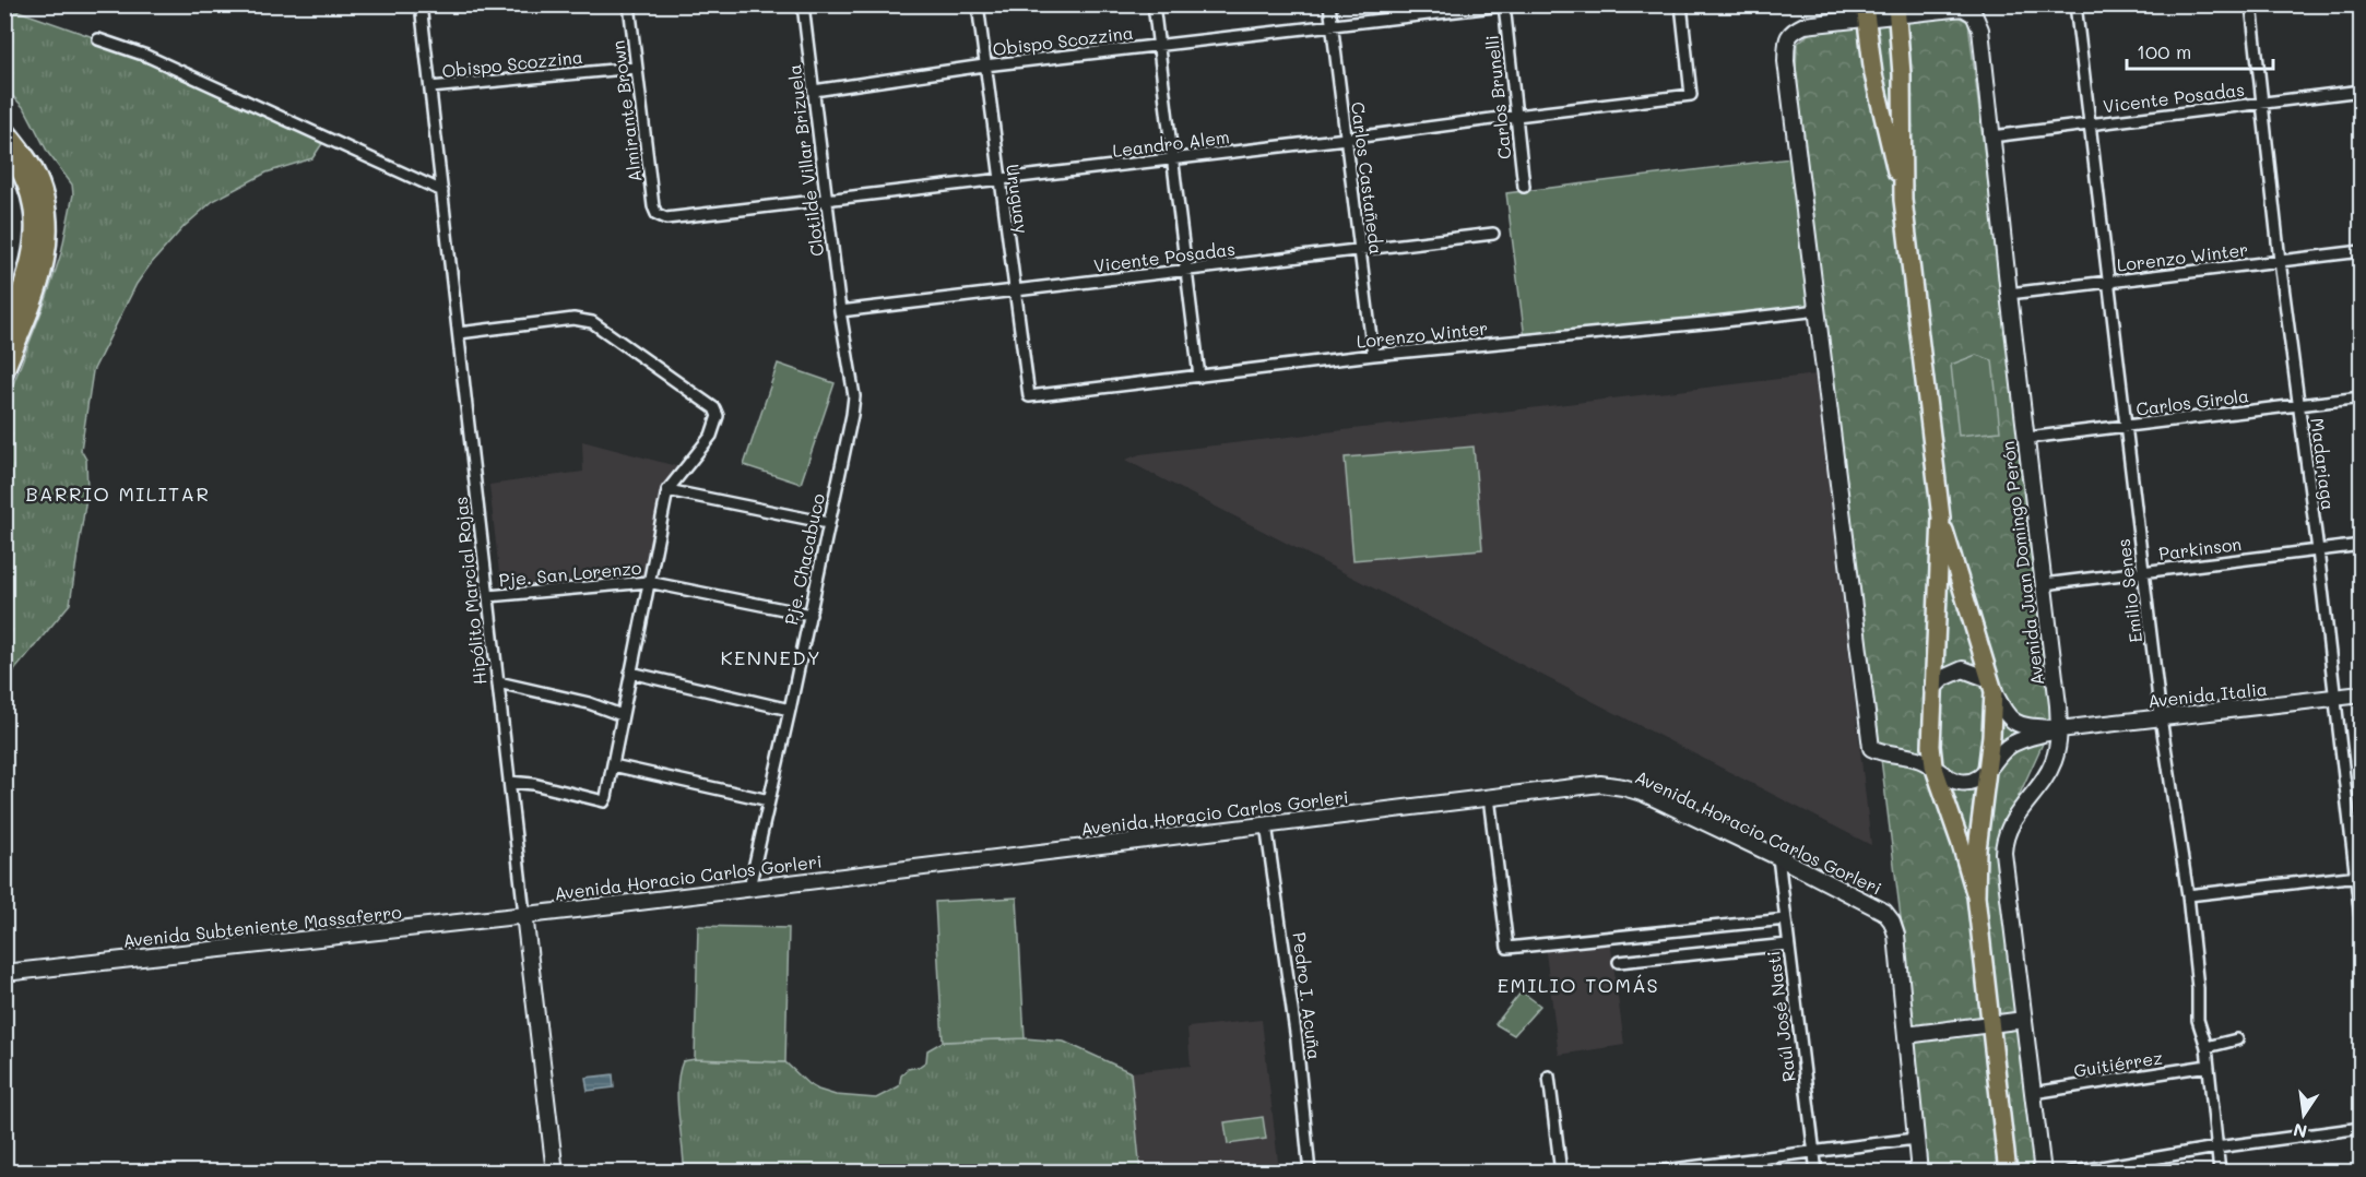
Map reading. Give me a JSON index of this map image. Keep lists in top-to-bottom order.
{
  "streets": {
    "main road": [
      "Avenida Juan Domingo Perón",
      "Hipólito Marcial Rojas",
      "Avenida Italia",
      "Avenida Horacio Carlos Gorleri",
      "Avenida Subteniente Massaferro"
    ],
    "street": [
      "Obispo Scozzina",
      "Carlos Brunelli",
      "Vicente Posadas",
      "Almirante Brown",
      "Leandro Alem",
      "Clotilde Villar Brizuela",
      "Carlos Castañeda",
      "Uruguay",
      "Lorenzo Winter",
      "Carlos Girola",
      "Madariaga",
      "Parkinson",
      "Pje. Chacabuco",
      "Pje. San Lorenzo",
      "Emilio Senes",
      "Pedro I. Acuña",
      "Raúl José Nasti",
      "Guitiérrez"
    ]
  },
  "crossings": [
    ["Obispo Scozzina", "Carlos Brunelli"],
    ["Obispo Scozzina", "Almirante Brown"],
    ["Obispo Scozzina", "Clotilde Villar Brizuela"],
    ["Obispo Scozzina", "Carlos Castañeda"],
    ["Obispo Scozzina", "Uruguay"],
    ["Obispo Scozzina", "Hipólito Marcial Rojas"],
    ["Carlos Brunelli", "Leandro Alem"],
    ["Vicente Posadas", "Clotilde Villar Brizuela"],
    ["Vicente Posadas", "Carlos Castañeda"],
    ["Vicente Posadas", "Uruguay"],
    ["Vicente Posadas", "Madariaga"],
    ["Vicente Posadas", "Pje. Chacabuco"],
    ["Vicente Posadas", "Avenida Juan Domingo Perón"],
    ["Vicente Posadas", "Emilio Senes"],
    ["Almirante Brown", "Leandro Alem"],
    ["Leandro Alem", "Clotilde Villar Brizuela"],
    ["Leandro Alem", "Carlos Castañeda"],
    ["Leandro Alem", "Uruguay"],
    ["Clotilde Villar Brizuela", "Pje. Chacabuco"],
    ["Carlos Castañeda", "Lorenzo Winter"],
    ["Uruguay", "Lorenzo Winter"],
    ["Lorenzo Winter", "Madariaga"],
    ["Lorenzo Winter", "Avenida Juan Domingo Perón"],
    ["Lorenzo Winter", "Emilio Senes"],
    ["Carlos Girola", "Madariaga"],
    ["Carlos Girola", "Avenida Juan Domingo Perón"],
    ["Carlos Girola", "Emilio Senes"],
    ["Madariaga", "Parkinson"],
    ["Madariaga", "Avenida Italia"],
    ["Parkinson", "Avenida Juan Domingo Perón"],
    ["Parkinson", "Emilio Senes"],
    ["Pje. Chacabuco", "Pje. San Lorenzo"],
    ["Pje. Chacabuco", "Avenida Horacio Carlos Gorleri"],
    ["Avenida Juan Domingo Perón", "Avenida Italia"],
    ["Avenida Juan Domingo Perón", "Guitiérrez"],
    ["Pje. San Lorenzo", "Hipólito Marcial Rojas"],
    ["Hipólito Marcial Rojas", "Avenida Horacio Carlos Gorleri"],
    ["Hipólito Marcial Rojas", "Avenida Subteniente Massaferro"],
    ["Emilio Senes", "Avenida Italia"],
    ["Emilio Senes", "Guitiérrez"],
    ["Avenida Horacio Carlos Gorleri", "Avenida Subteniente Massaferro"],
    ["Avenida Horacio Carlos Gorleri", "Pedro I. Acuña"],
    ["Avenida Horacio Carlos Gorleri", "Raúl José Nasti"]
  ],
  "districts": ["BARRIO MILITAR", "KENNEDY", "EMILIO TOMÁS"],
  "scale_bar": "100 m",
  "north": "bottom"
}
